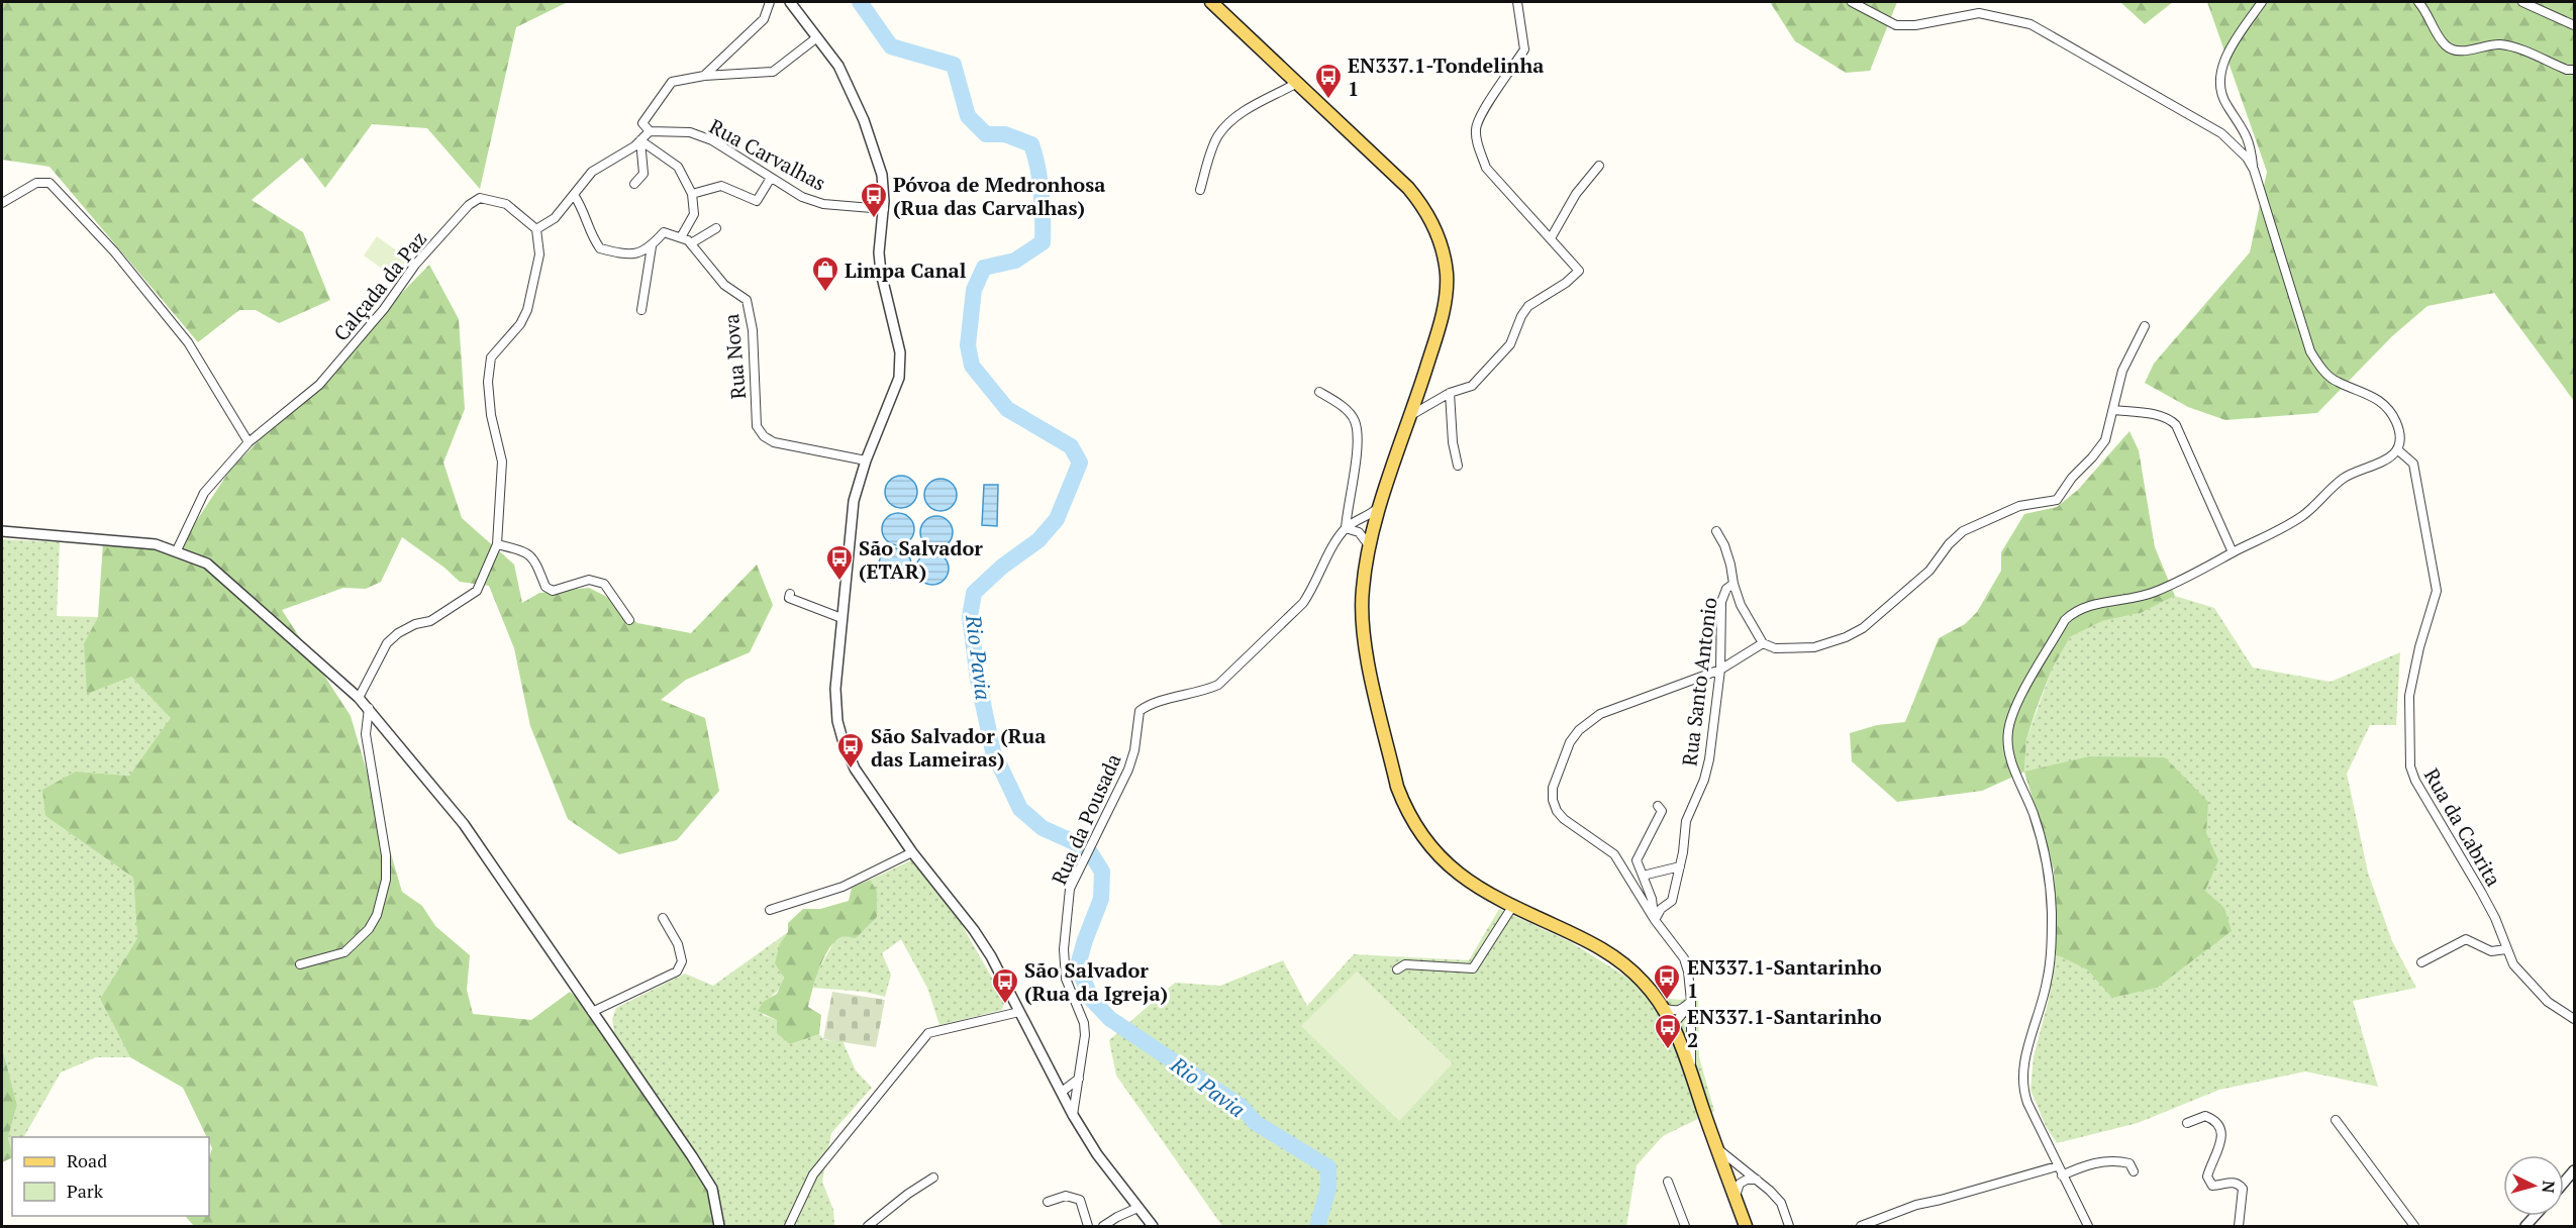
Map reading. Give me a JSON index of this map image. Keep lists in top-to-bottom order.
{
  "streets": {
    "street": [
      "Rua Carvalhas",
      "Calçada da Paz",
      "Rua Nova",
      "Rua Santo Antonio",
      "Rua da Pousada",
      "Rua da Cabrita"
    ]
  },
  "water": ["Rio Pavia"],
  "places": {
    "bus stop": [
      "EN337.1-Tondelinha 1",
      "Póvoa de Medronhosa (Rua das Carvalhas)",
      "São Salvador (ETAR)",
      "São Salvador (Rua das Lameiras)",
      "EN337.1-Santarinho 1",
      "São Salvador (Rua da Igreja)",
      "EN337.1-Santarinho 2"
    ],
    "shop": ["Limpa Canal"]
  },
  "legend": ["Road", "Park"],
  "north": "right"
}
